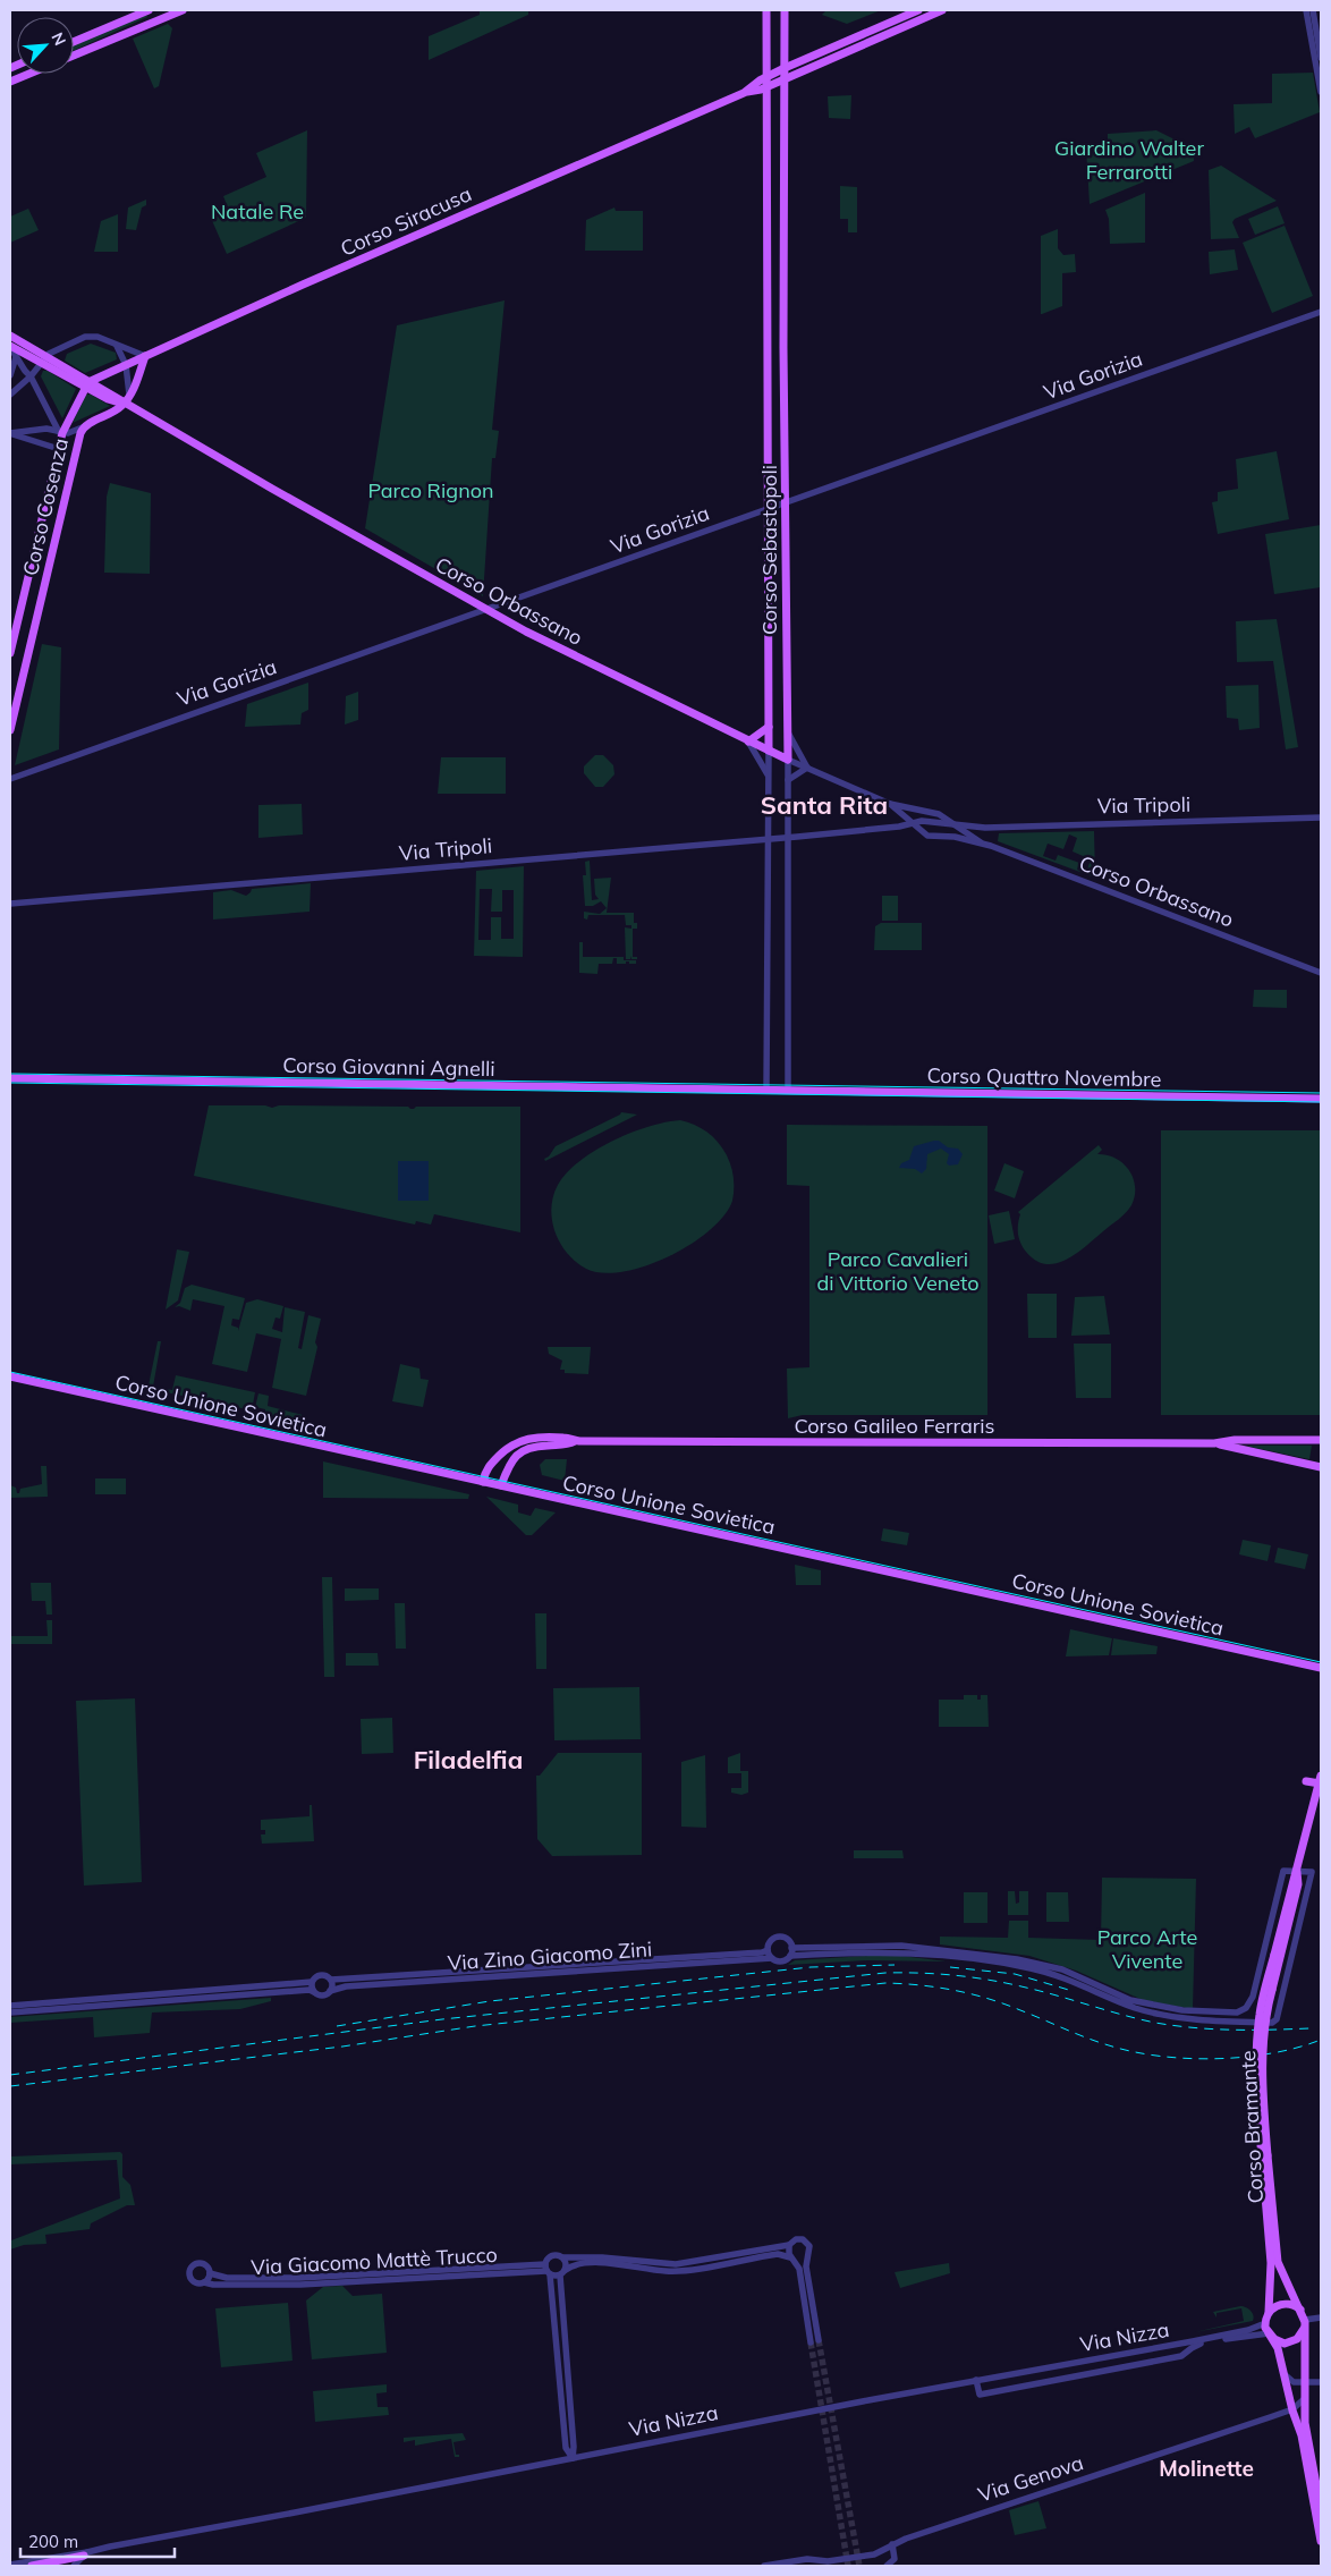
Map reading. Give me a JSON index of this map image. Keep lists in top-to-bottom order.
{
  "streets": {
    "main road": [
      "Corso Siracusa",
      "Corso Cosenza",
      "Corso Sebastopoli",
      "Corso Orbassano",
      "Corso Giovanni Agnelli",
      "Corso Quattro Novembre",
      "Corso Unione Sovietica",
      "Corso Galileo Ferraris",
      "Corso Bramante"
    ],
    "street": [
      "Via Gorizia",
      "Via Tripoli",
      "Via Zino Giacomo Zini",
      "Via Giacomo Mattè Trucco",
      "Via Nizza",
      "Via Genova"
    ]
  },
  "crossings": [
    ["Corso Siracusa", "Corso Cosenza"],
    ["Corso Siracusa", "Corso Sebastopoli"],
    ["Corso Siracusa", "Corso Orbassano"],
    ["Via Gorizia", "Corso Sebastopoli"],
    ["Via Gorizia", "Corso Orbassano"],
    ["Corso Cosenza", "Corso Orbassano"],
    ["Corso Sebastopoli", "Corso Orbassano"],
    ["Corso Sebastopoli", "Via Tripoli"],
    ["Corso Sebastopoli", "Corso Giovanni Agnelli"],
    ["Corso Sebastopoli", "Corso Quattro Novembre"],
    ["Corso Giovanni Agnelli", "Corso Quattro Novembre"],
    ["Corso Bramante", "Via Nizza"]
  ],
  "districts": ["Santa Rita", "Filadelfia", "Molinette"],
  "parks": [
    "Giardino Walter Ferrarotti",
    "Natale Re",
    "Parco Rignon",
    "Parco Cavalieri di Vittorio Veneto",
    "Parco Arte Vivente"
  ],
  "scale_bar": "200 m",
  "north": "top right"
}
